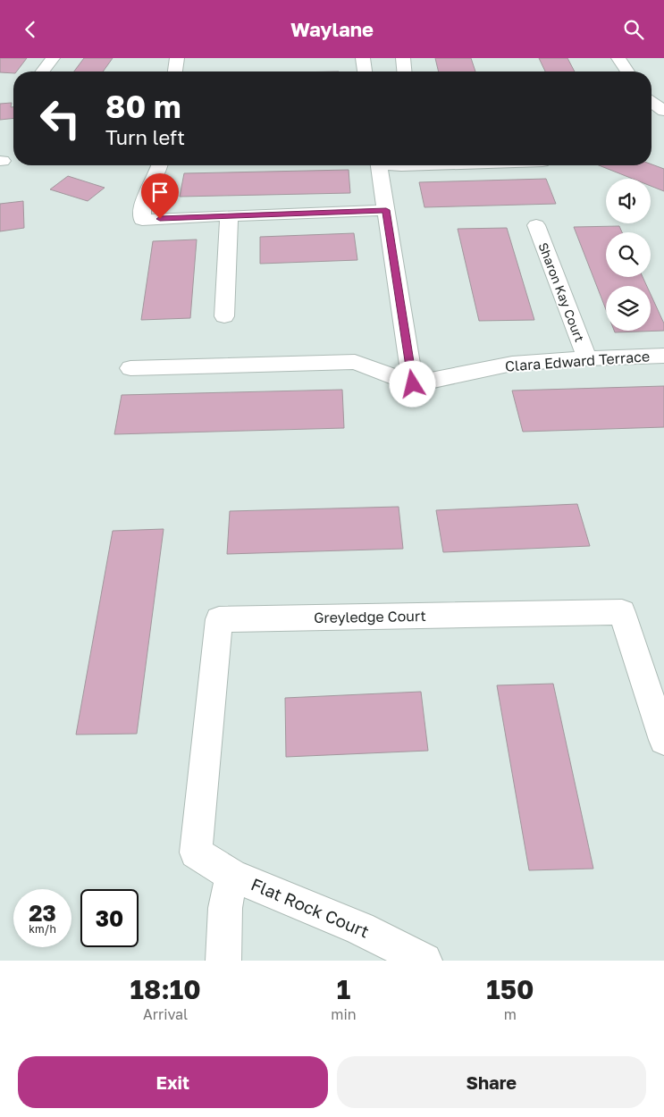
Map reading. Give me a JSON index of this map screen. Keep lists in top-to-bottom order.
{
  "streets": {
    "street": [
      "Sharon Kay Court",
      "Clara Edward Terrace",
      "Greyledge Court",
      "Flat Rock Court"
    ]
  },
  "crossings": [
    ["Sharon Kay Court", "Clara Edward Terrace"],
    ["Greyledge Court", "Flat Rock Court"]
  ],
  "page": {
    "header": "Waylane",
    "turn": ["80 m", "Turn left"],
    "speed": "23 km/h",
    "limit": "30",
    "eta": [
      "18:10",
      "Arrival",
      "1",
      "min",
      "150",
      "m"
    ],
    "buttons": ["Exit", "Share"]
  }
}
